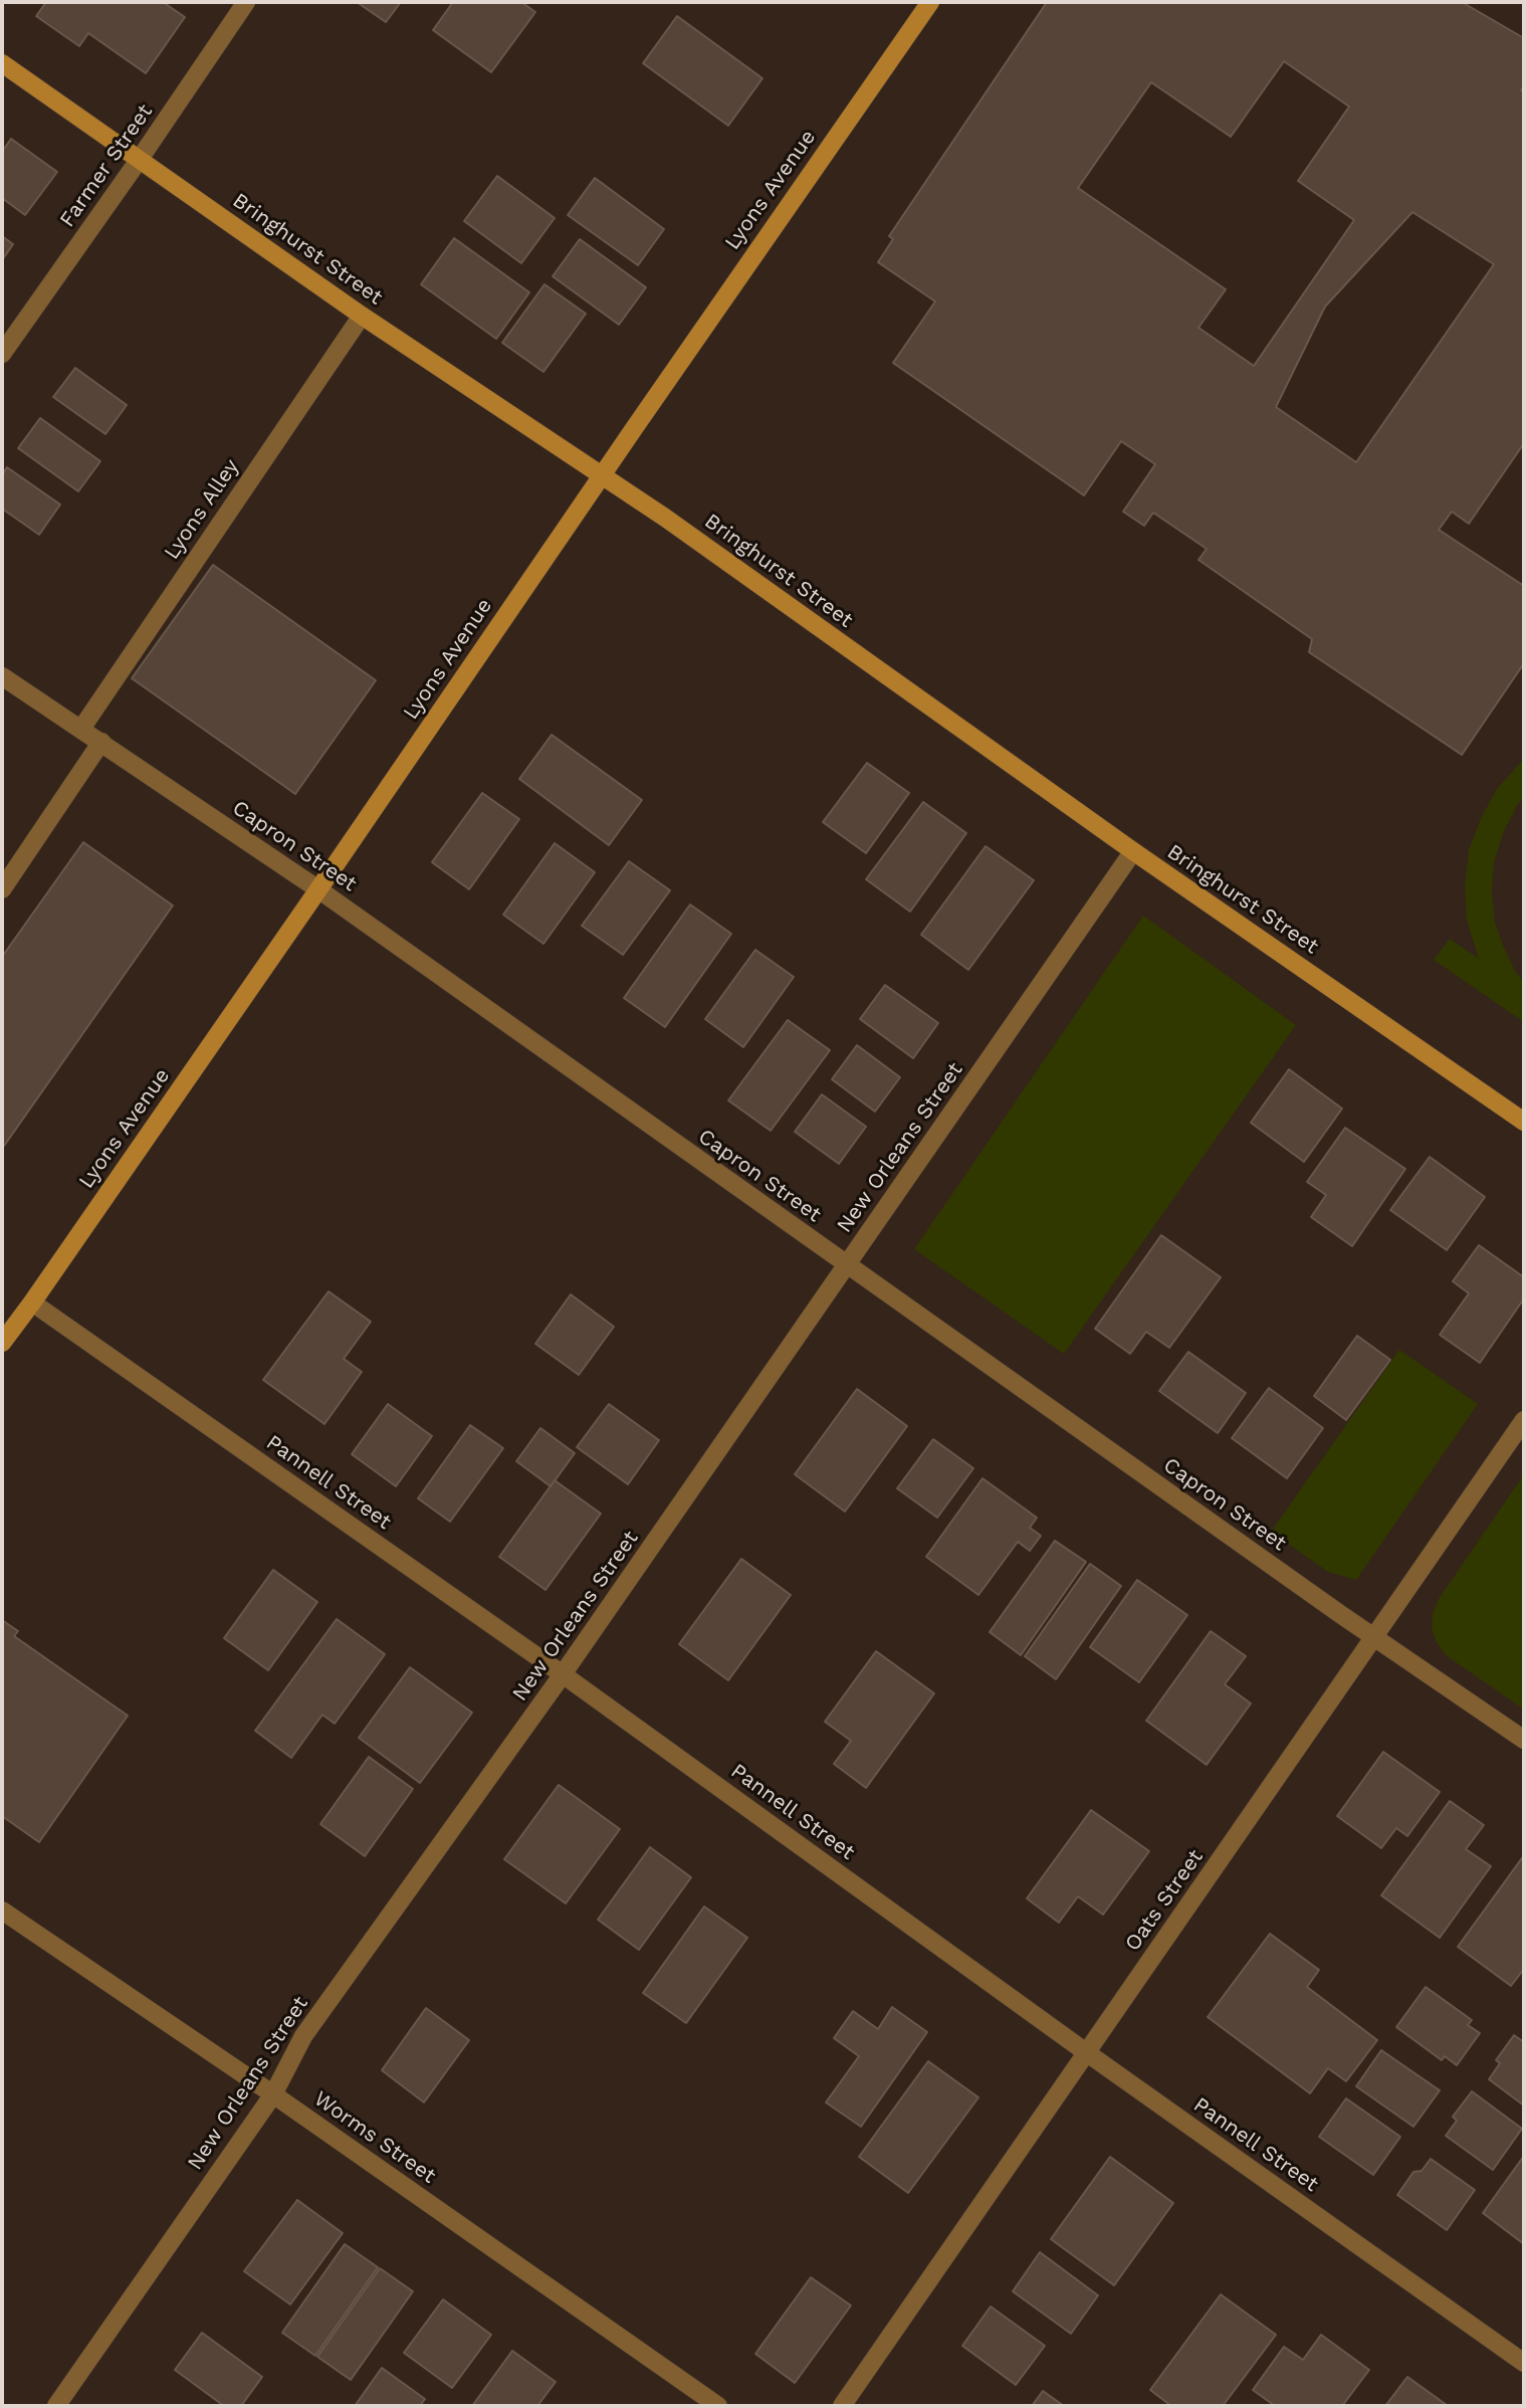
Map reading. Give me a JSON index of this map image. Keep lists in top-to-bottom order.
{
  "streets": {
    "street": [
      "Farmer Street",
      "Lyons Avenue",
      "Bringhurst Street",
      "Lyons Alley",
      "Capron Street",
      "New Orleans Street",
      "Pannell Street",
      "Oats Street",
      "Worms Street"
    ]
  },
  "crossings": [
    ["Farmer Street", "Bringhurst Street"],
    ["Lyons Avenue", "Bringhurst Street"],
    ["Lyons Avenue", "Capron Street"],
    ["Lyons Avenue", "Pannell Street"],
    ["Bringhurst Street", "Lyons Alley"],
    ["Bringhurst Street", "New Orleans Street"],
    ["Lyons Alley", "Capron Street"],
    ["Capron Street", "New Orleans Street"],
    ["Capron Street", "Oats Street"],
    ["New Orleans Street", "Pannell Street"],
    ["New Orleans Street", "Worms Street"],
    ["Pannell Street", "Oats Street"]
  ]
}
